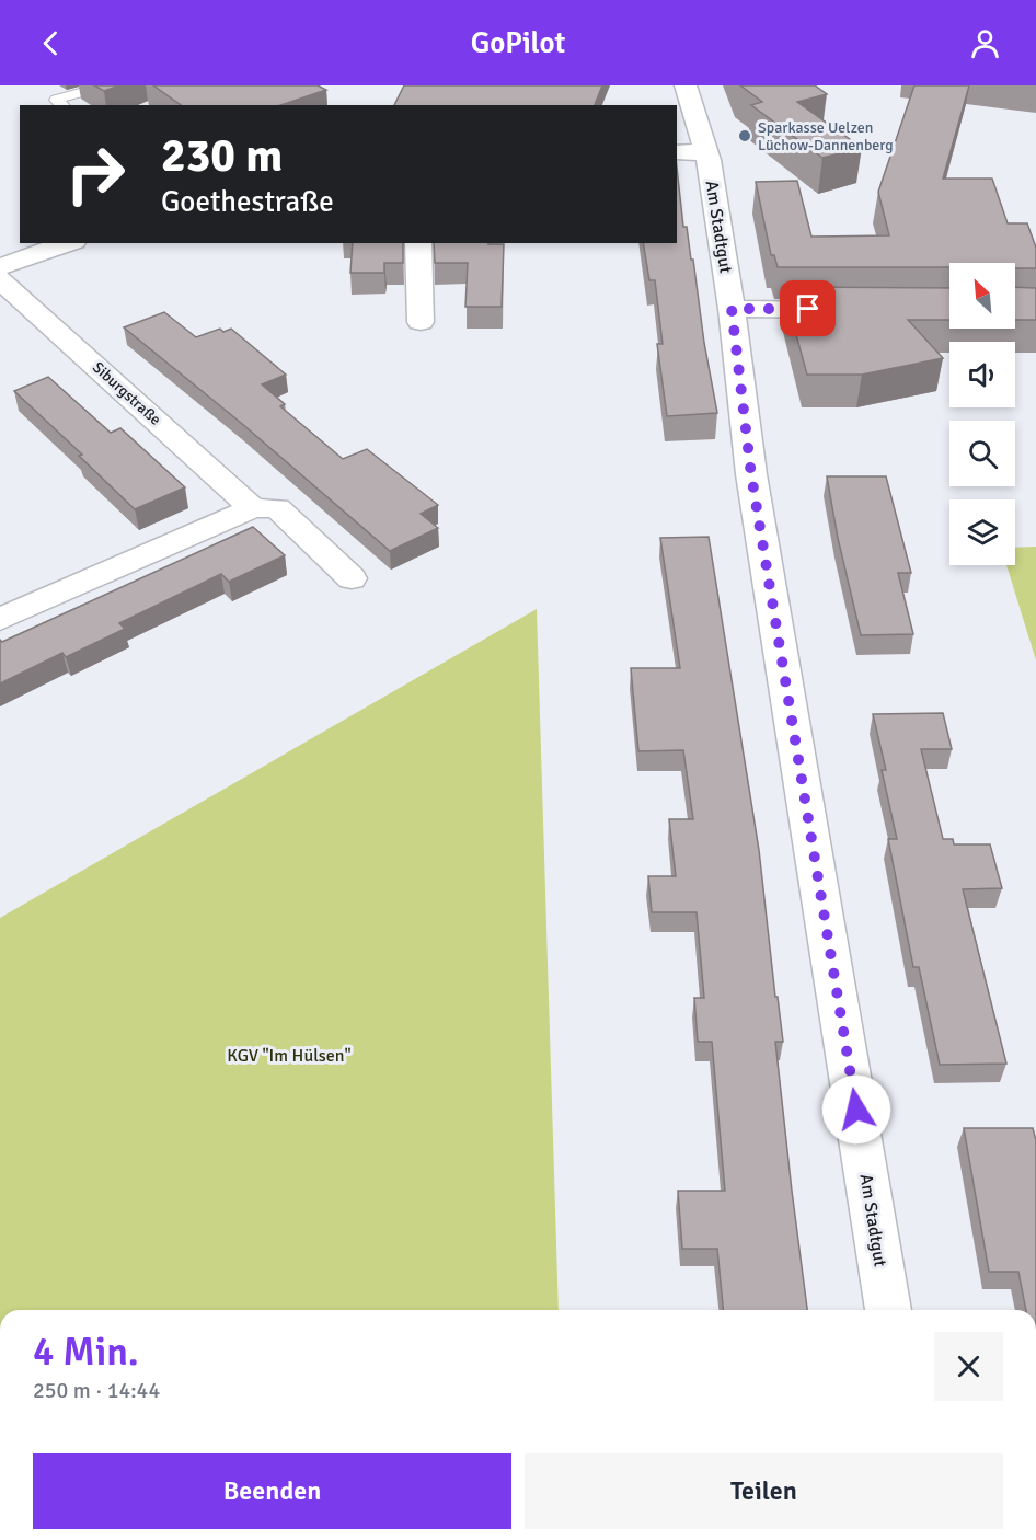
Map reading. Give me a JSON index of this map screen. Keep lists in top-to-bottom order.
{
  "streets": {
    "street": ["Am Stadtgut", "Siburgstraße"]
  },
  "parks": ["KGV \"Im Hülsen\""],
  "places": ["Sparkasse Uelzen Lüchow-Dannenberg"],
  "north": "top left",
  "page": {
    "header": "GoPilot",
    "turn": ["230 m", "Goethestraße"],
    "heading": ["4 Min.", "250 m · 14:44"],
    "buttons": ["Beenden", "Teilen"]
  }
}
